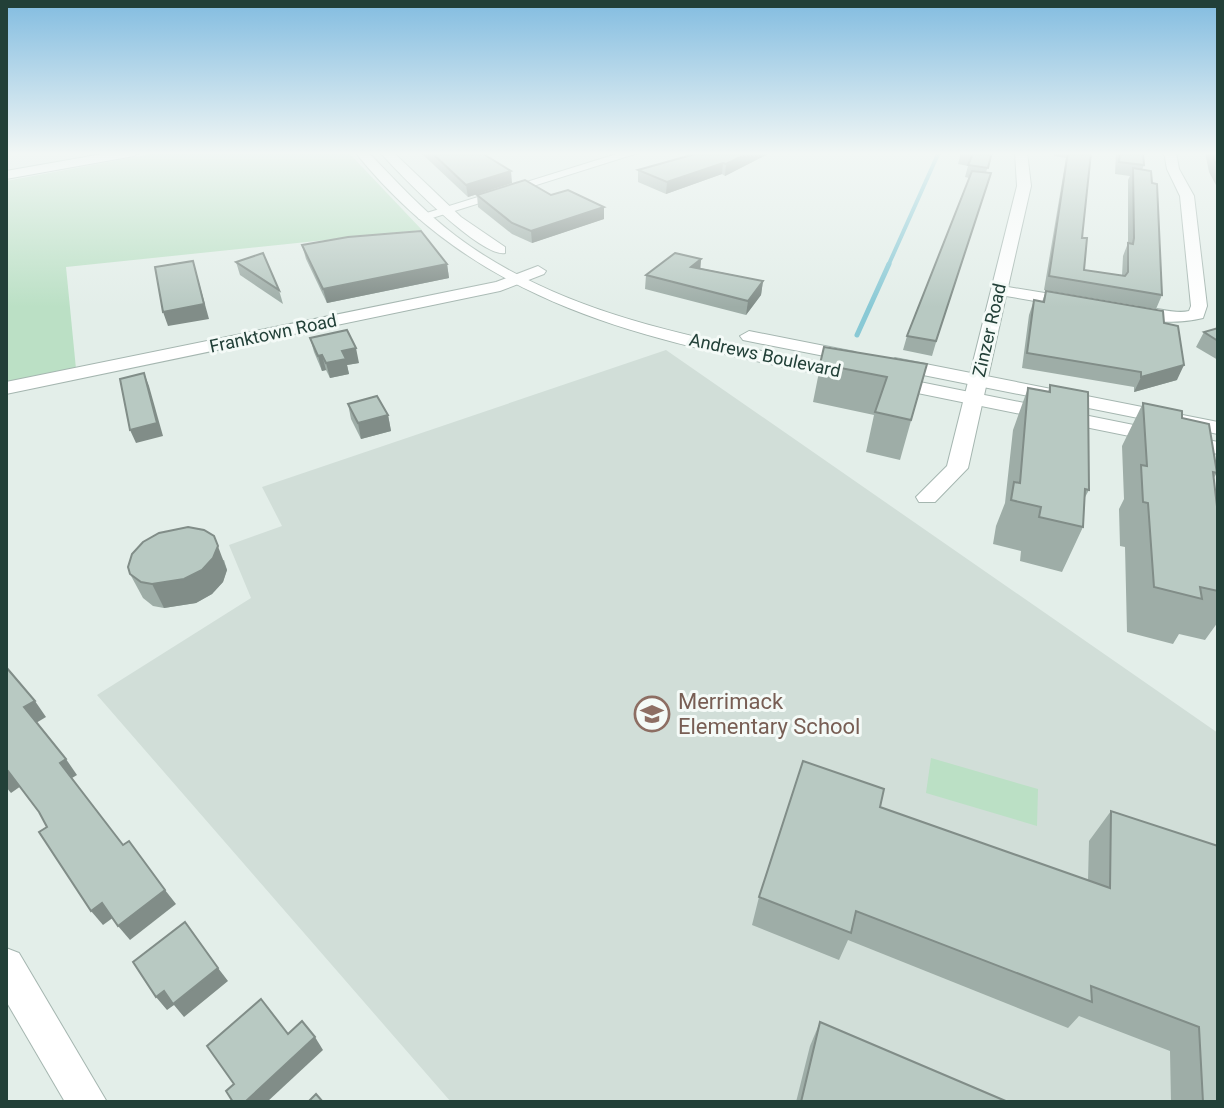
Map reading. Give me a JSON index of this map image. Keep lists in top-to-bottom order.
{
  "streets": {
    "street": ["Zinzer Road", "Franktown Road", "Andrews Boulevard"]
  },
  "crossings": [
    ["Zinzer Road", "Andrews Boulevard"],
    ["Franktown Road", "Andrews Boulevard"]
  ],
  "places": {
    "school or university": ["Merrimack Elementary School"]
  }
}
